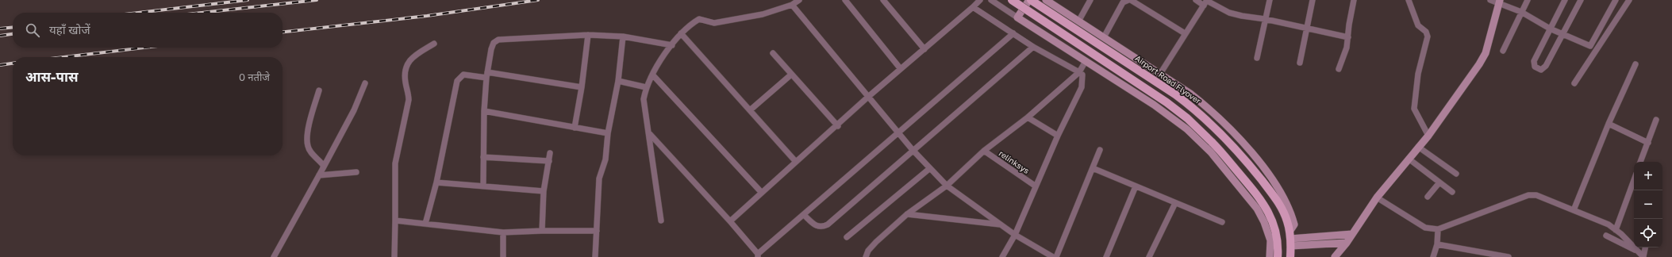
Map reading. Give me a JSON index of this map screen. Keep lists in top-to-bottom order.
{
  "streets": {
    "main road": ["Airport Road Flyover"],
    "street": ["relinksys"]
  },
  "page": {
    "search": "यहाँ खोजें",
    "heading": ["आस-पास", "0 नतीजे"],
    "map_buttons": ["+", "−"]
  }
}
